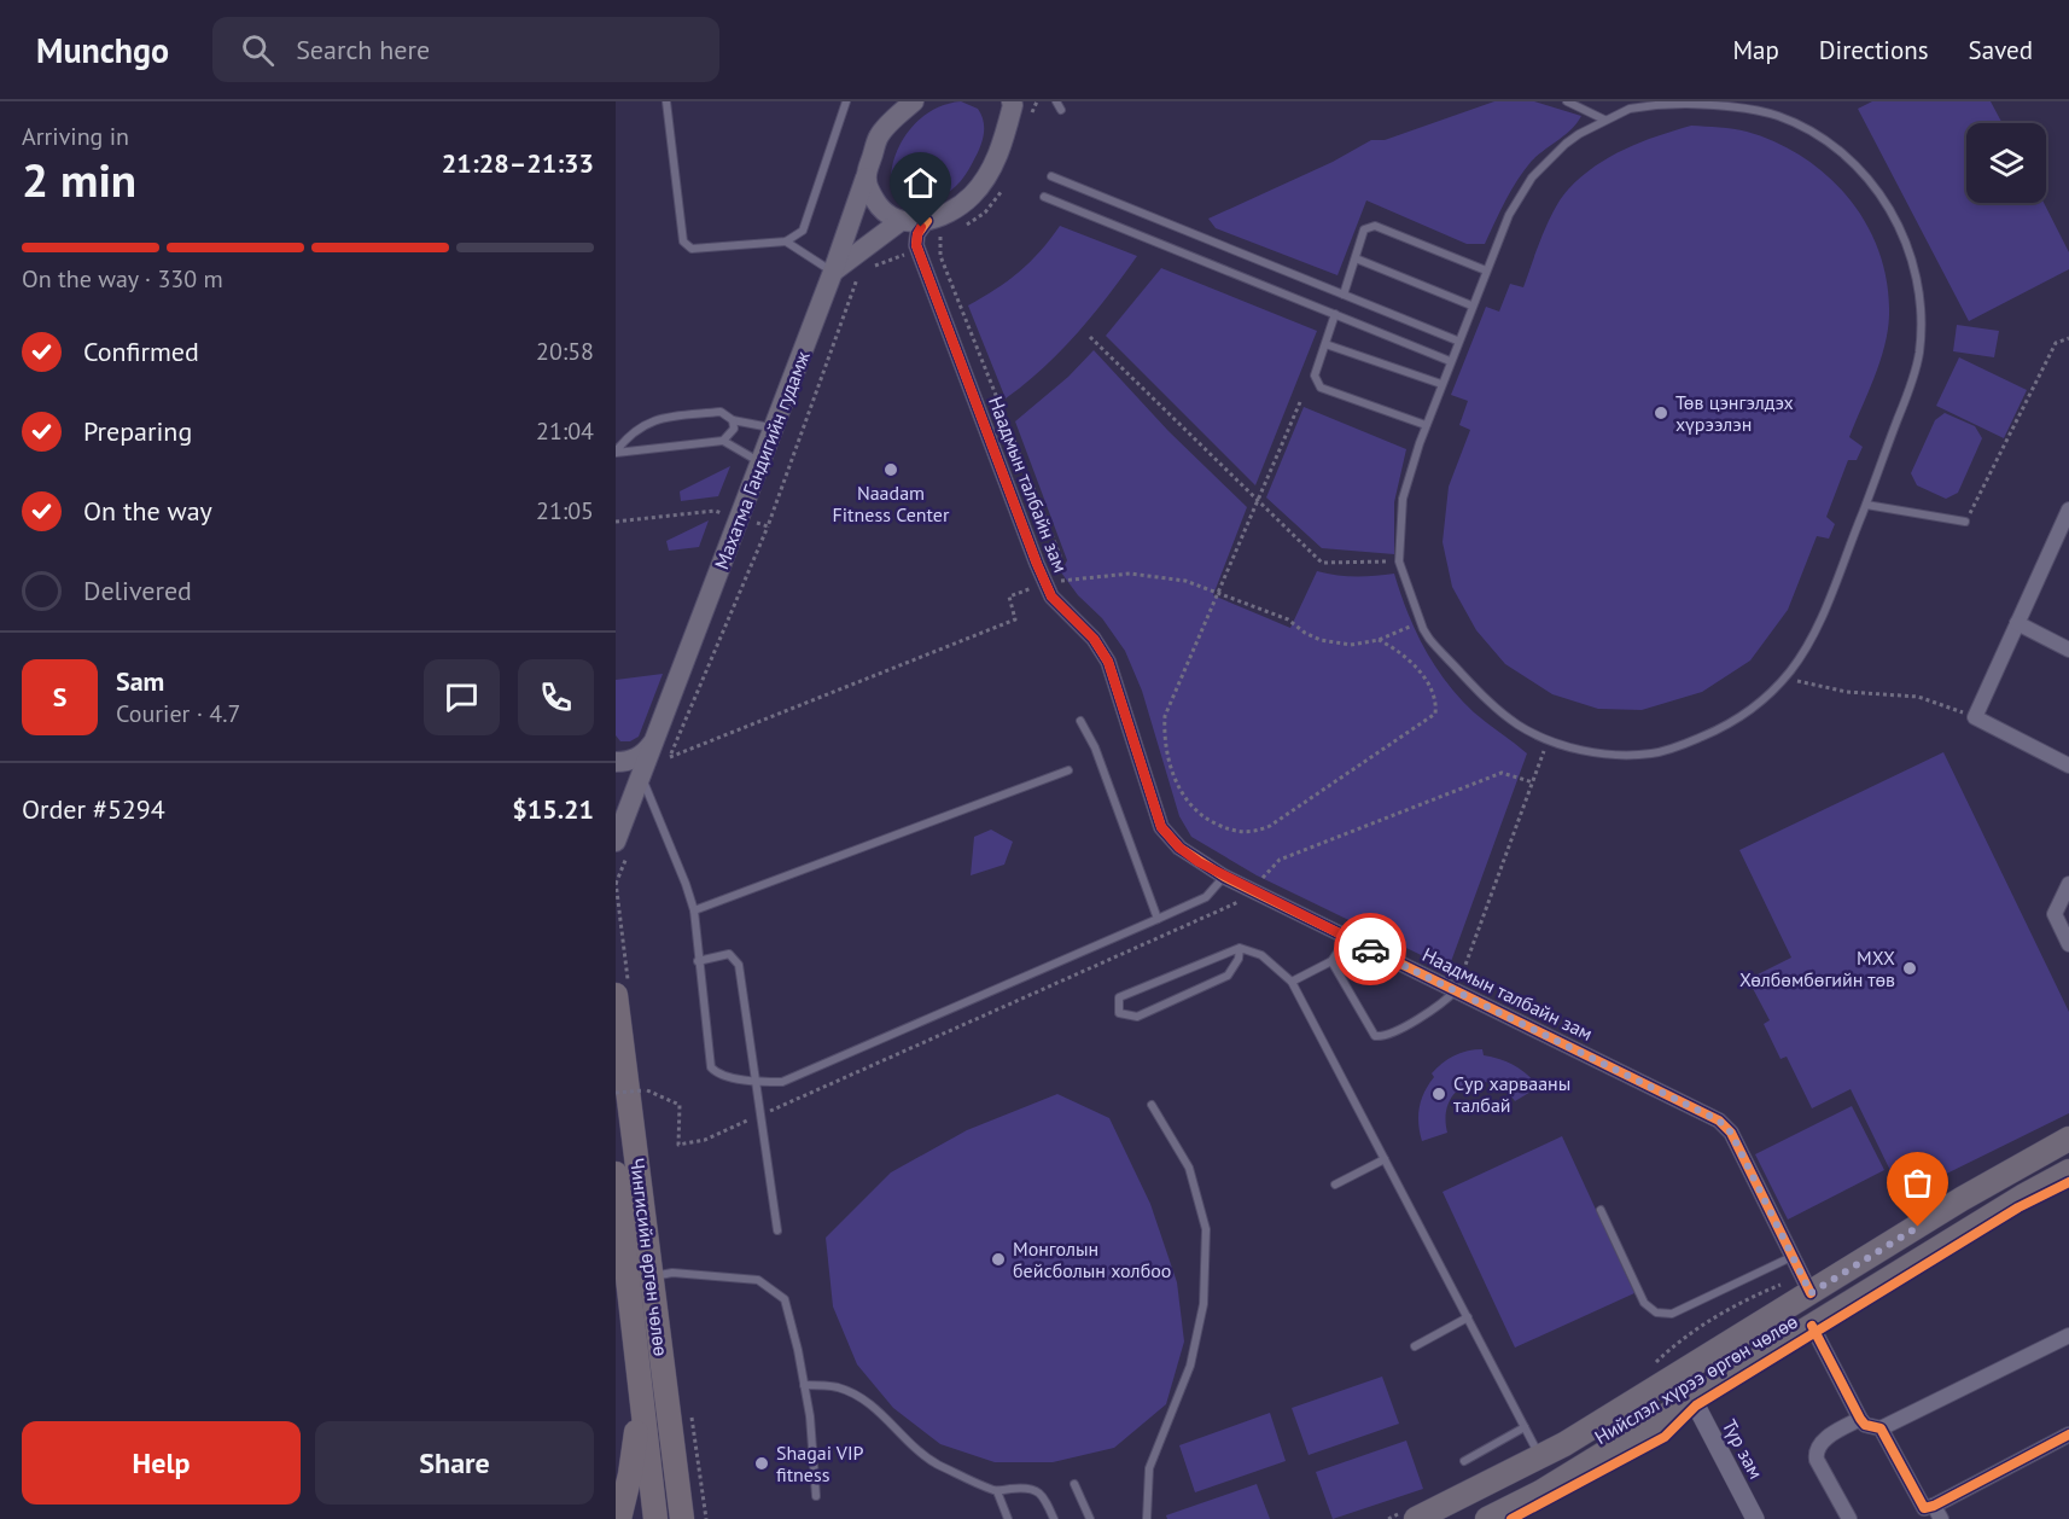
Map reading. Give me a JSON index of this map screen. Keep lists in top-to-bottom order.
{
  "streets": {
    "highway": ["Чингисийн өргөн чөлөө"],
    "main road": ["Махатма Гандигийн гудамж", "Нийслэл хүрээ өргөн чөлөө"],
    "street": ["Наадмын талбайн зам", "Түр зам"]
  },
  "crossings": [
    ["Наадмын талбайн зам", "Нийслэл хүрээ өргөн чөлөө"],
    ["Нийслэл хүрээ өргөн чөлөө", "Түр зам"]
  ],
  "places": [
    "Төв цэнгэлдэх хүрээлэн",
    "Naadam Fitness Center",
    "МХХ Хөлбөмбөгийн төв",
    "Сур харвааны талбай",
    "Монголын бейсболын холбоо",
    "Shagai VIP fitness"
  ],
  "page": {
    "header": "Munchgo",
    "search": "Search here",
    "nav": ["Map", "Directions", "Saved"],
    "heading": ["2 min", "Arriving in", "21:28–21:33"],
    "panel": [
      "Sam",
      "Courier · 4.7",
      "Order #5294",
      "$15.21"
    ],
    "bar": "On the way · 330 m",
    "list": [
      ["Confirmed", "20:58"],
      ["Preparing", "21:04"],
      ["On the way", "21:05"],
      "Delivered"
    ],
    "round": "S",
    "buttons": ["Help", "Share"]
  }
}
